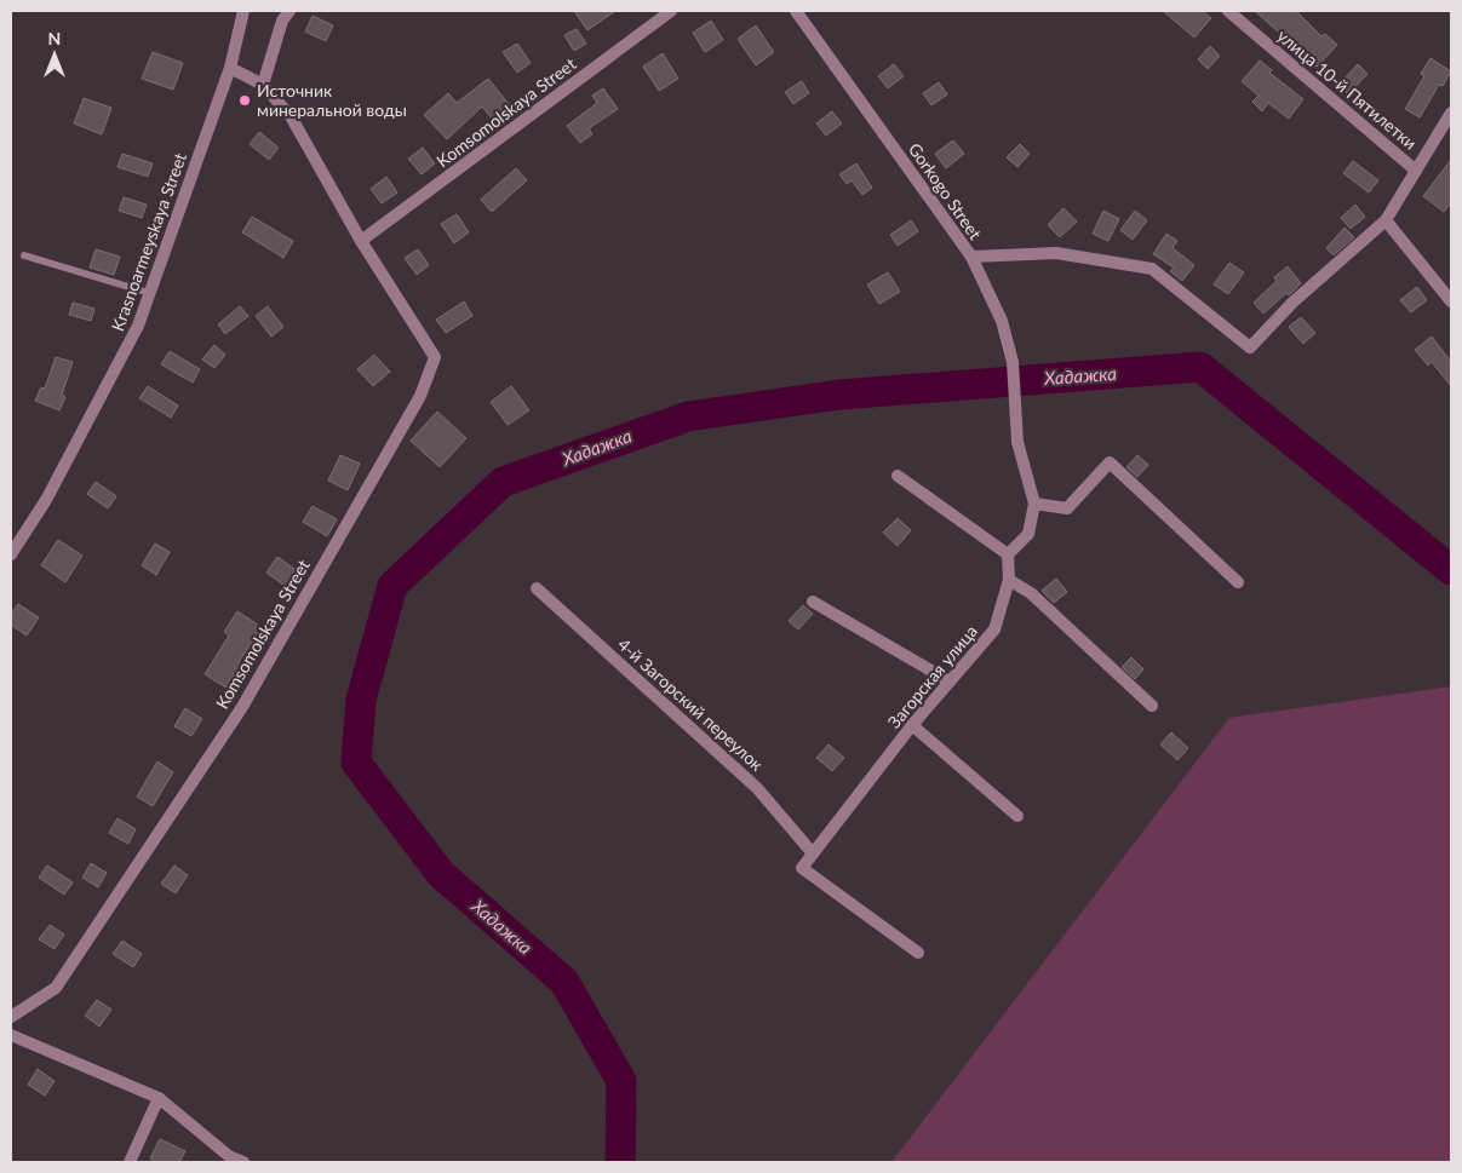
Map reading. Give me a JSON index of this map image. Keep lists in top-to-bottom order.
{
  "streets": {
    "street": [
      "улица 10-й Пятилетки",
      "Komsomolskaya Street",
      "Gorkogo Street",
      "Krasnoarmeyskaya Street",
      "Загорская улица",
      "4-й Загорский переулок"
    ]
  },
  "crossings": [
    ["Загорская улица", "4-й Загорский переулок"]
  ],
  "water": ["Хадажка"],
  "places": ["Источник минеральной воды"],
  "north": "top"
}
